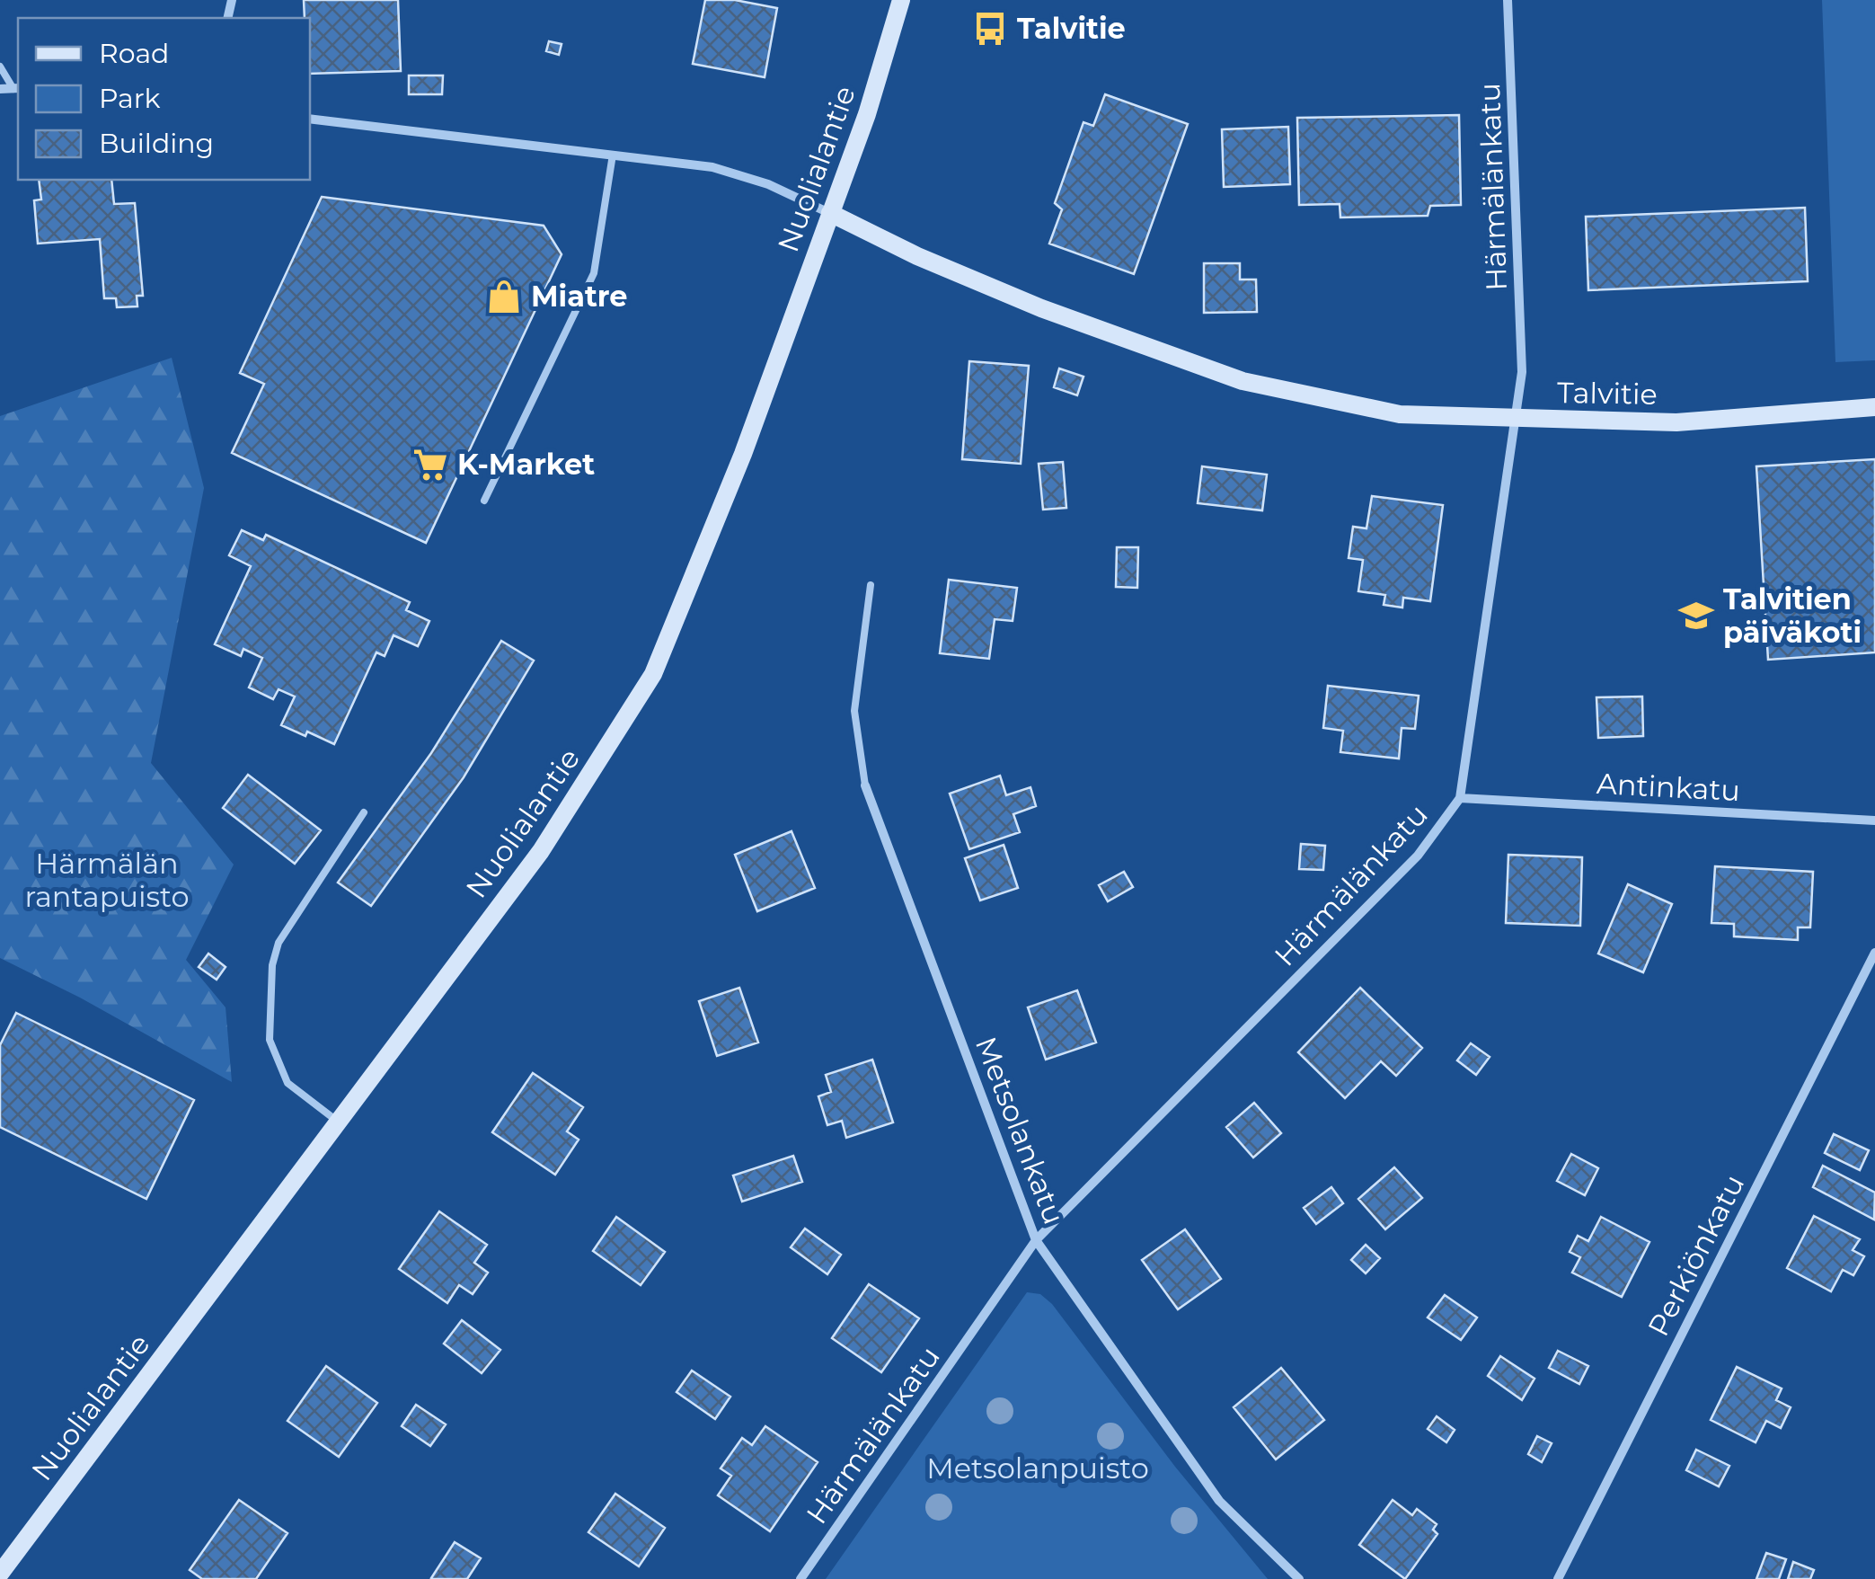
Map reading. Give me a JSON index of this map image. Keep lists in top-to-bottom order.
{
  "streets": {
    "street": [
      "Nuolialantie",
      "Härmälänkatu",
      "Talvitie",
      "Antinkatu",
      "Metsolankatu",
      "Perkiönkatu"
    ]
  },
  "crossings": [
    ["Nuolialantie", "Talvitie"],
    ["Härmälänkatu", "Talvitie"],
    ["Härmälänkatu", "Antinkatu"],
    ["Härmälänkatu", "Metsolankatu"]
  ],
  "parks": ["Härmälän rantapuisto", "Metsolanpuisto"],
  "places": {
    "bus stop": ["Talvitie"],
    "shop": ["Miatre"],
    "supermarket": ["K-Market"],
    "school or university": ["Talvitien päiväkoti"]
  },
  "legend": ["Road", "Park", "Building"]
}
